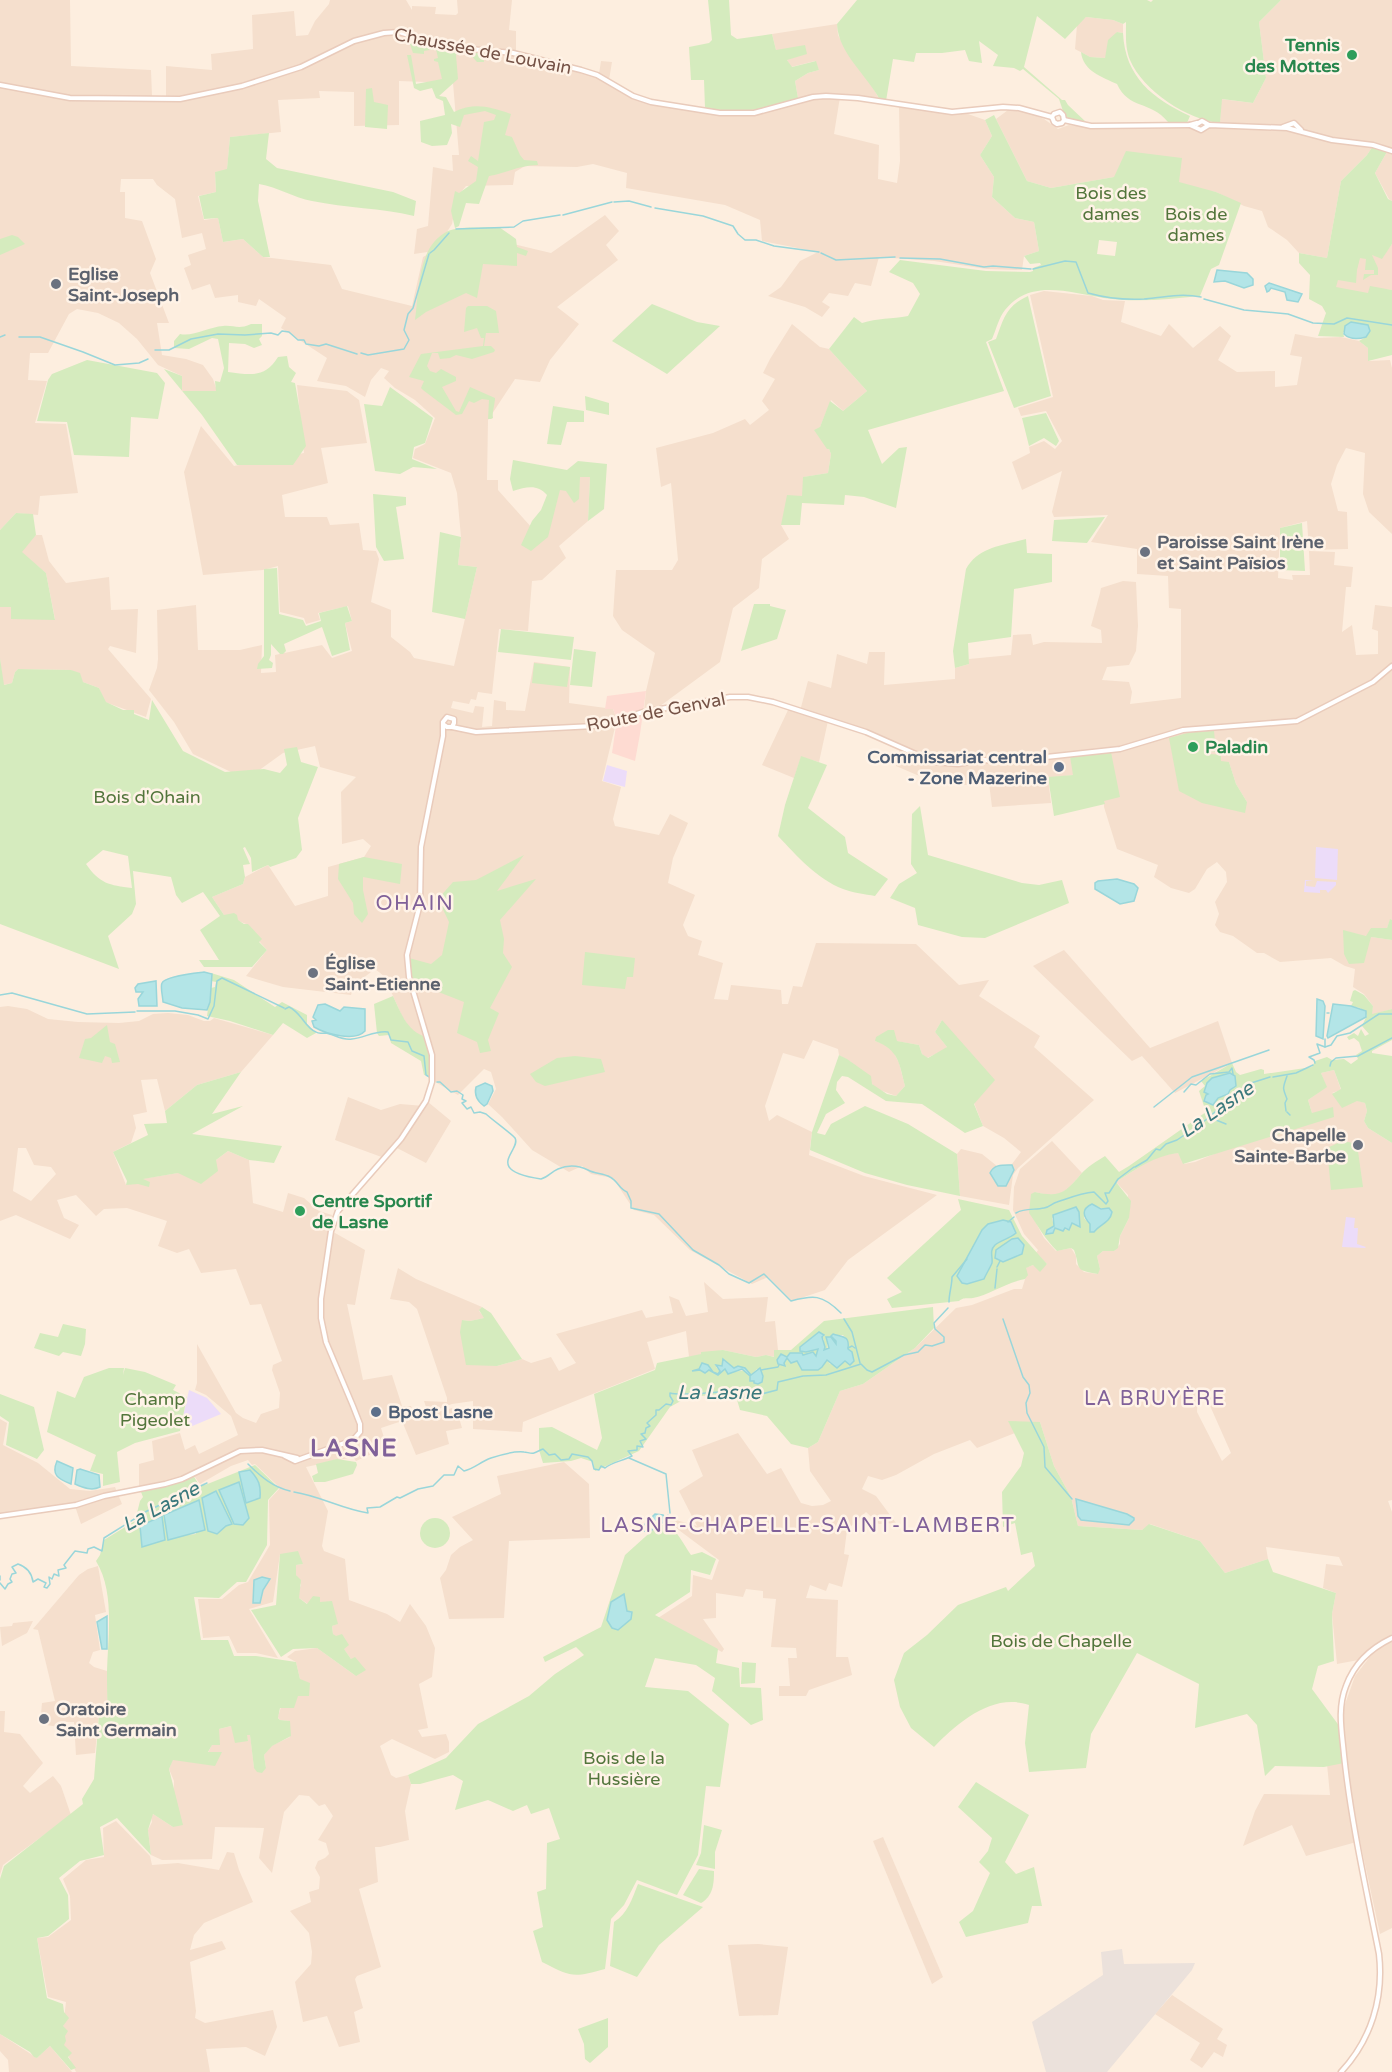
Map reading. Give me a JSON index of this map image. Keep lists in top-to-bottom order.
{
  "streets": {
    "main road": ["Chaussée de Louvain", "Route de Genval"]
  },
  "districts": [
    "OHAIN",
    "LA BRUYÈRE",
    "LASNE",
    "LASNE-CHAPELLE-SAINT-LAMBERT"
  ],
  "water": ["La Lasne"],
  "parks": [
    "Bois des dames",
    "Bois de dames",
    "Bois d'Ohain",
    "Champ Pigeolet",
    "Bois de Chapelle",
    "Bois de la Hussière"
  ],
  "places": [
    "Tennis des Mottes",
    "Eglise Saint-Joseph",
    "Paroisse Saint Irène et Saint Païsios",
    "Paladin",
    "Commissariat central - Zone Mazerine",
    "Église Saint-Etienne",
    "Chapelle Sainte-Barbe",
    "Centre Sportif de Lasne",
    "Bpost Lasne",
    "Oratoire Saint Germain"
  ]
}
